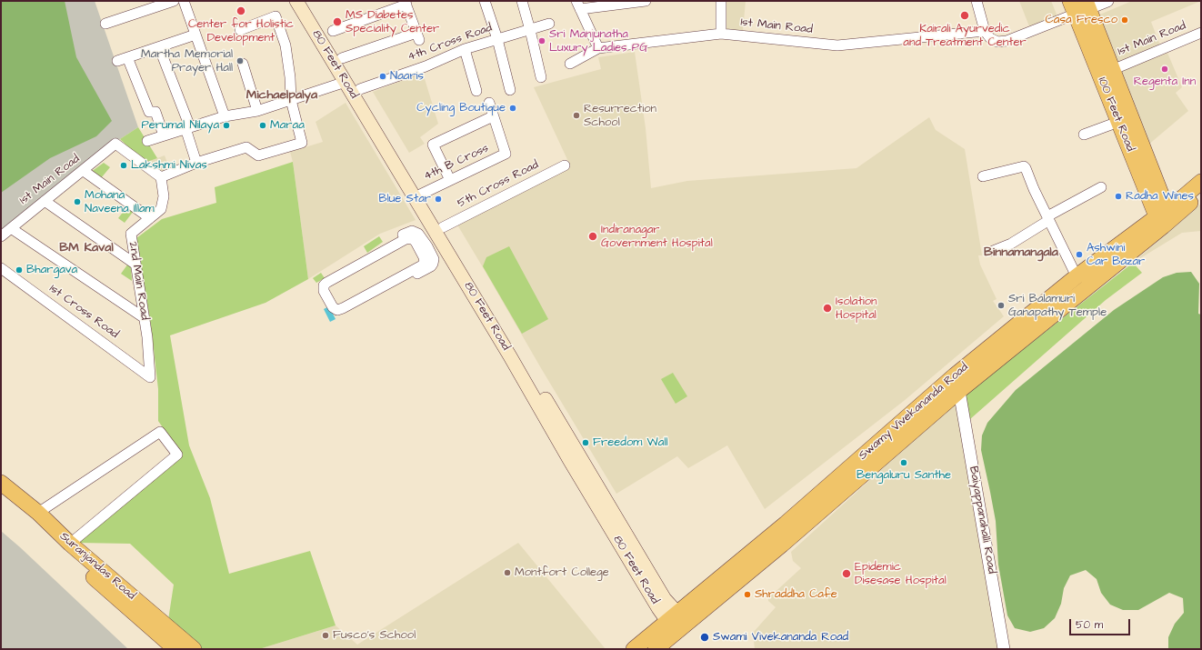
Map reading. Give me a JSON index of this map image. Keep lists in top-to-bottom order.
{
  "streets": {
    "main road": [
      "80 Feet Road",
      "100 Feet Road",
      "Swamy Vivekananda Road",
      "Suranjandas Road"
    ],
    "street": [
      "1st Main Road",
      "4th Cross Road",
      "4th B Cross",
      "5th Cross Road",
      "2nd Main Road",
      "1st Cross Road",
      "Baiyappanahalli Road"
    ]
  },
  "crossings": [
    ["1st Main Road", "100 Feet Road"],
    ["1st Main Road", "2nd Main Road"],
    ["4th Cross Road", "80 Feet Road"],
    ["80 Feet Road", "4th B Cross"],
    ["80 Feet Road", "5th Cross Road"],
    ["80 Feet Road", "Swamy Vivekananda Road"],
    ["100 Feet Road", "Swamy Vivekananda Road"],
    ["2nd Main Road", "1st Cross Road"],
    ["Swamy Vivekananda Road", "Baiyappanahalli Road"]
  ],
  "districts": ["Michaelpalya", "BM Kaval", "Binnamangala"],
  "places": [
    "Center for Holistic Development",
    "Kairali Ayurvedic and Treatment Center",
    "Casa Fresco",
    "MS Diabetes Speciality Center",
    "Sri Manjunatha Luxury Ladies PG",
    "Martha Memorial Prayer Hall",
    "Regenta Inn",
    "Naaris",
    "Cycling Boutique",
    "Resurrection School",
    "Perumal Nilaya",
    "Maraa",
    "Lakshmi Nivas",
    "Radha Wines",
    "Blue Star",
    "Mohana Naveena Illam",
    "Indiranagar Government Hospital",
    "Ashwini Car Bazar",
    "Bhargava",
    "Sri Balamuri Ganapathy Temple",
    "Isolation Hospital",
    "Freedom Wall",
    "Bengaluru Santhe",
    "Montfort College",
    "Epidemic Disesase Hospital",
    "Shraddha Cafe",
    "Fusco's School",
    "Swami Vivekananda Road"
  ],
  "scale_bar": "50 m"
}
